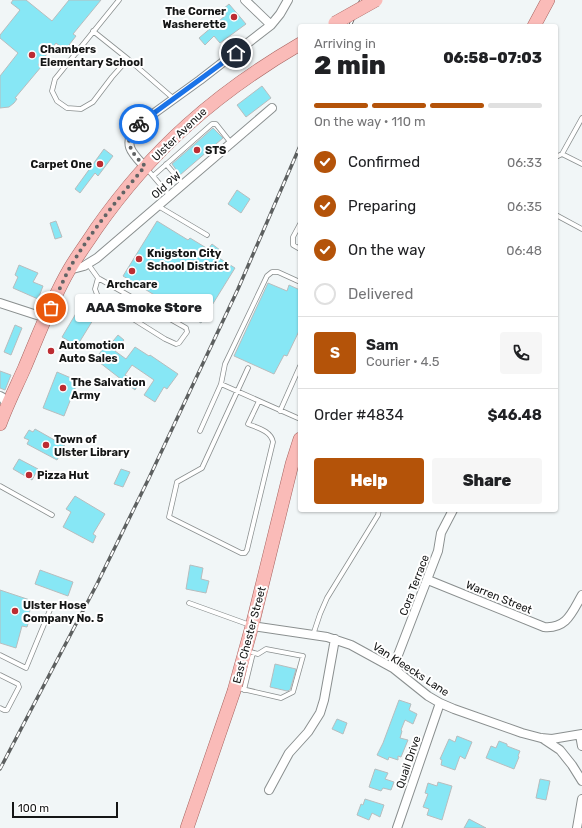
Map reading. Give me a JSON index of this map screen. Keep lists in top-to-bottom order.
{
  "streets": {
    "main road": ["Ulster Avenue", "East Chester Street"],
    "street": [
      "Old 9W",
      "Cora Terrace",
      "Warren Street",
      "Van Kleecks Lane",
      "Quail Drive"
    ]
  },
  "crossings": [
    ["Ulster Avenue", "Old 9W"],
    ["Cora Terrace", "Warren Street"],
    ["Cora Terrace", "Van Kleecks Lane"],
    ["East Chester Street", "Van Kleecks Lane"],
    ["Van Kleecks Lane", "Quail Drive"]
  ],
  "places": [
    "The Corner Washerette",
    "Chambers Elementary School",
    "STS",
    "Carpet One",
    "Knigston City School District",
    "Archcare",
    "AAA Smoke Store",
    "Automotion Auto Sales",
    "The Salvation Army",
    "Town of Ulster Library",
    "Pizza Hut",
    "Ulster Hose Company No. 5"
  ],
  "scale_bar": "100 m",
  "page": {
    "heading": ["2 min", "Arriving in", "06:58–07:03"],
    "panel": [
      "Sam",
      "Courier · 4.5",
      "Order #4834",
      "$46.48"
    ],
    "bar": "On the way · 110 m",
    "list": [
      ["Confirmed", "06:33"],
      ["Preparing", "06:35"],
      ["On the way", "06:48"],
      "Delivered"
    ],
    "bubble": "AAA Smoke Store",
    "round": "S",
    "buttons": ["Help", "Share"],
    "scale": "100 m"
  }
}
